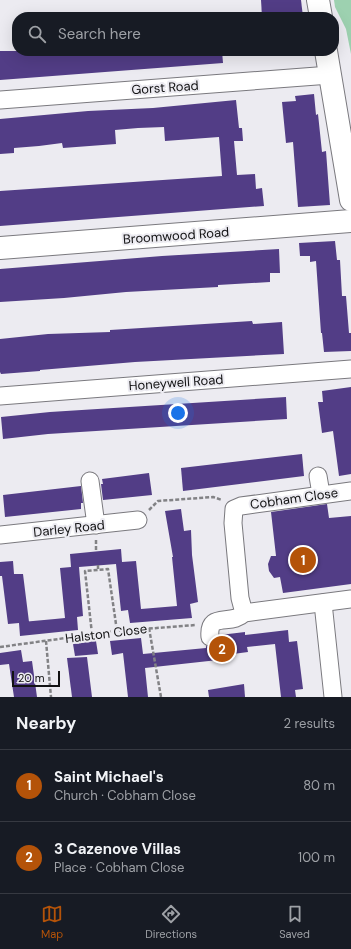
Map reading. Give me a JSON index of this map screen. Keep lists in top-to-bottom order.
{
  "streets": {
    "main road": ["Broomwood Road"],
    "street": [
      "Gorst Road",
      "Honeywell Road",
      "Cobham Close",
      "Darley Road"
    ],
    "path": ["Halston Close"]
  },
  "scale_bar": "20 m",
  "page": {
    "search": "Search here",
    "pins": ["1", "2"],
    "scale": "20 m",
    "heading": ["Nearby", "2 results"],
    "list": [
      {
        "mark": "1",
        "name": "Saint Michael's",
        "note": "Church · Cobham Close",
        "value": "80 m"
      },
      {
        "mark": "2",
        "name": "3 Cazenove Villas",
        "note": "Place · Cobham Close",
        "value": "100 m"
      }
    ],
    "nav": ["Map", "Directions", "Saved"]
  }
}
